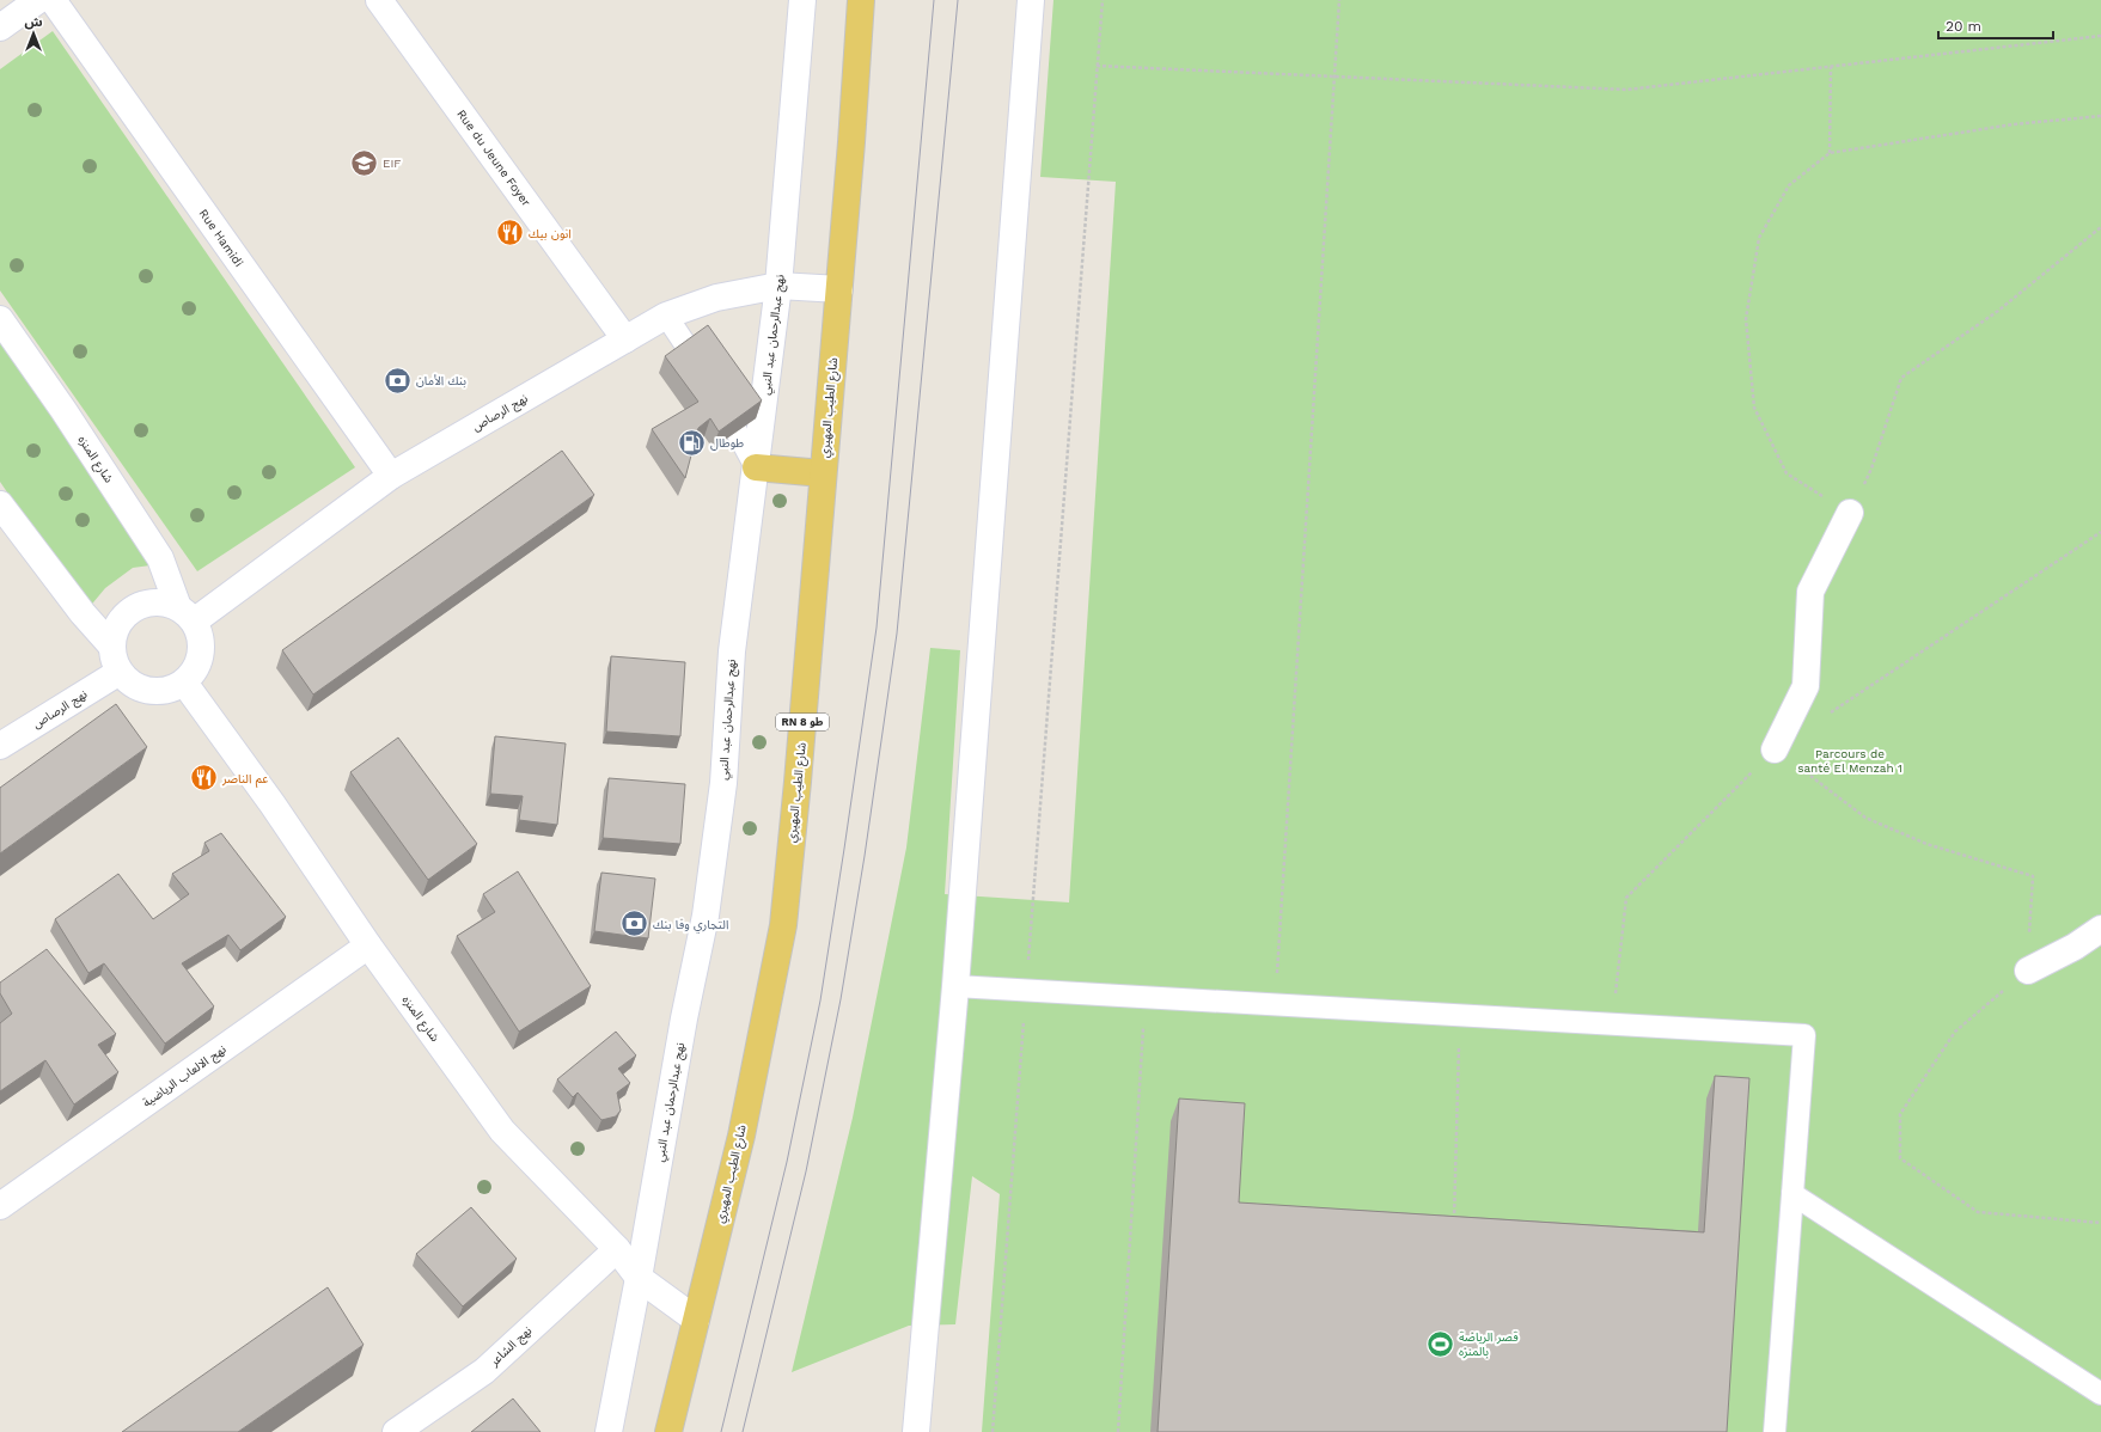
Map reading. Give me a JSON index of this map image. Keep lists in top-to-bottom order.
{
  "streets": {
    "main road": ["شارع الطيب المهيري", "RN 8 طو"],
    "street": [
      "Rue du Jeune Foyer",
      "Rue Hamidi",
      "نهج عبدالرحمان عبد النبي",
      "نهج الرصاص",
      "شارع المنزه",
      "نهج الالعاب الرياضية",
      "نهج الشاعر"
    ]
  },
  "crossings": [
    ["Rue du Jeune Foyer", "نهج الرصاص"],
    ["Rue Hamidi", "نهج الرصاص"],
    ["نهج عبدالرحمان عبد النبي", "نهج الرصاص"],
    ["نهج عبدالرحمان عبد النبي", "شارع المنزه"],
    ["شارع الطيب المهيري", "نهج الرصاص"],
    ["شارع الطيب المهيري", "شارع المنزه"],
    ["نهج الرصاص", "شارع المنزه"],
    ["شارع المنزه", "نهج الالعاب الرياضية"],
    ["شارع المنزه", "نهج الشاعر"]
  ],
  "parks": ["Parcours de santé El Menzah 1"],
  "places": {
    "school or university": ["EIF"],
    "restaurant": ["انون بيك", "عم الناصر"],
    "bank": ["بنك الأمان", "التجاري وفا بنك"],
    "fuel station": ["طوطال"],
    "sports": ["قصر الرياضة بالمنزه"]
  },
  "scale_bar": "20 m",
  "north": "top"
}
